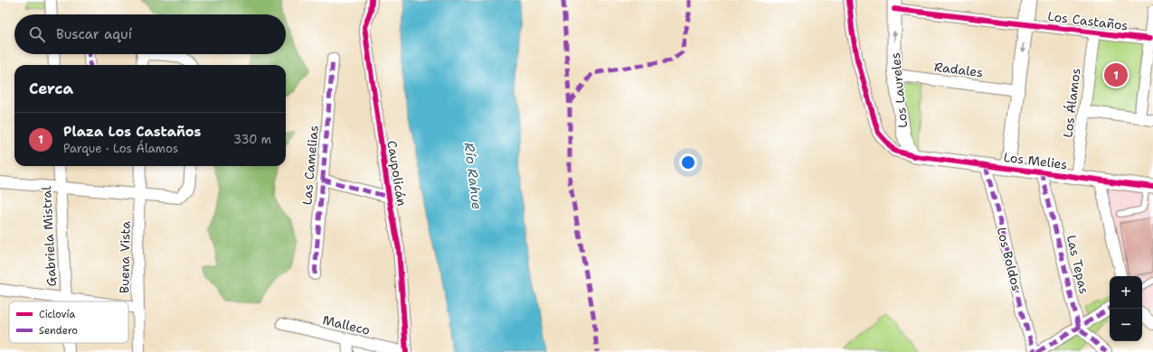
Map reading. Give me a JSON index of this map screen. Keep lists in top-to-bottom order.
{
  "streets": {
    "street": [
      "Los Castaños",
      "Radales",
      "Los Laureles",
      "Los Álamos",
      "Los Melies",
      "Las Camelias",
      "Caupolicán",
      "Gabriela Mistral",
      "Buena Vista",
      "Los Boldos",
      "Las Tepas",
      "Malleco"
    ]
  },
  "crossings": [
    ["Los Castaños", "Los Laureles"],
    ["Los Castaños", "Los Álamos"],
    ["Radales", "Los Laureles"],
    ["Los Laureles", "Los Melies"],
    ["Los Álamos", "Los Melies"],
    ["Los Melies", "Los Boldos"],
    ["Los Melies", "Las Tepas"],
    ["Caupolicán", "Malleco"]
  ],
  "one_way": ["Los Laureles"],
  "water": ["Río Rahue"],
  "legend": ["Ciclovía", "Sendero"],
  "page": {
    "search": "Buscar aquí",
    "pins": "1",
    "heading": "Cerca",
    "list": [
      {
        "mark": "1",
        "name": "Plaza Los Castaños",
        "note": "Parque · Los Álamos",
        "value": "330 m"
      }
    ],
    "map_buttons": ["+", "−"]
  }
}
